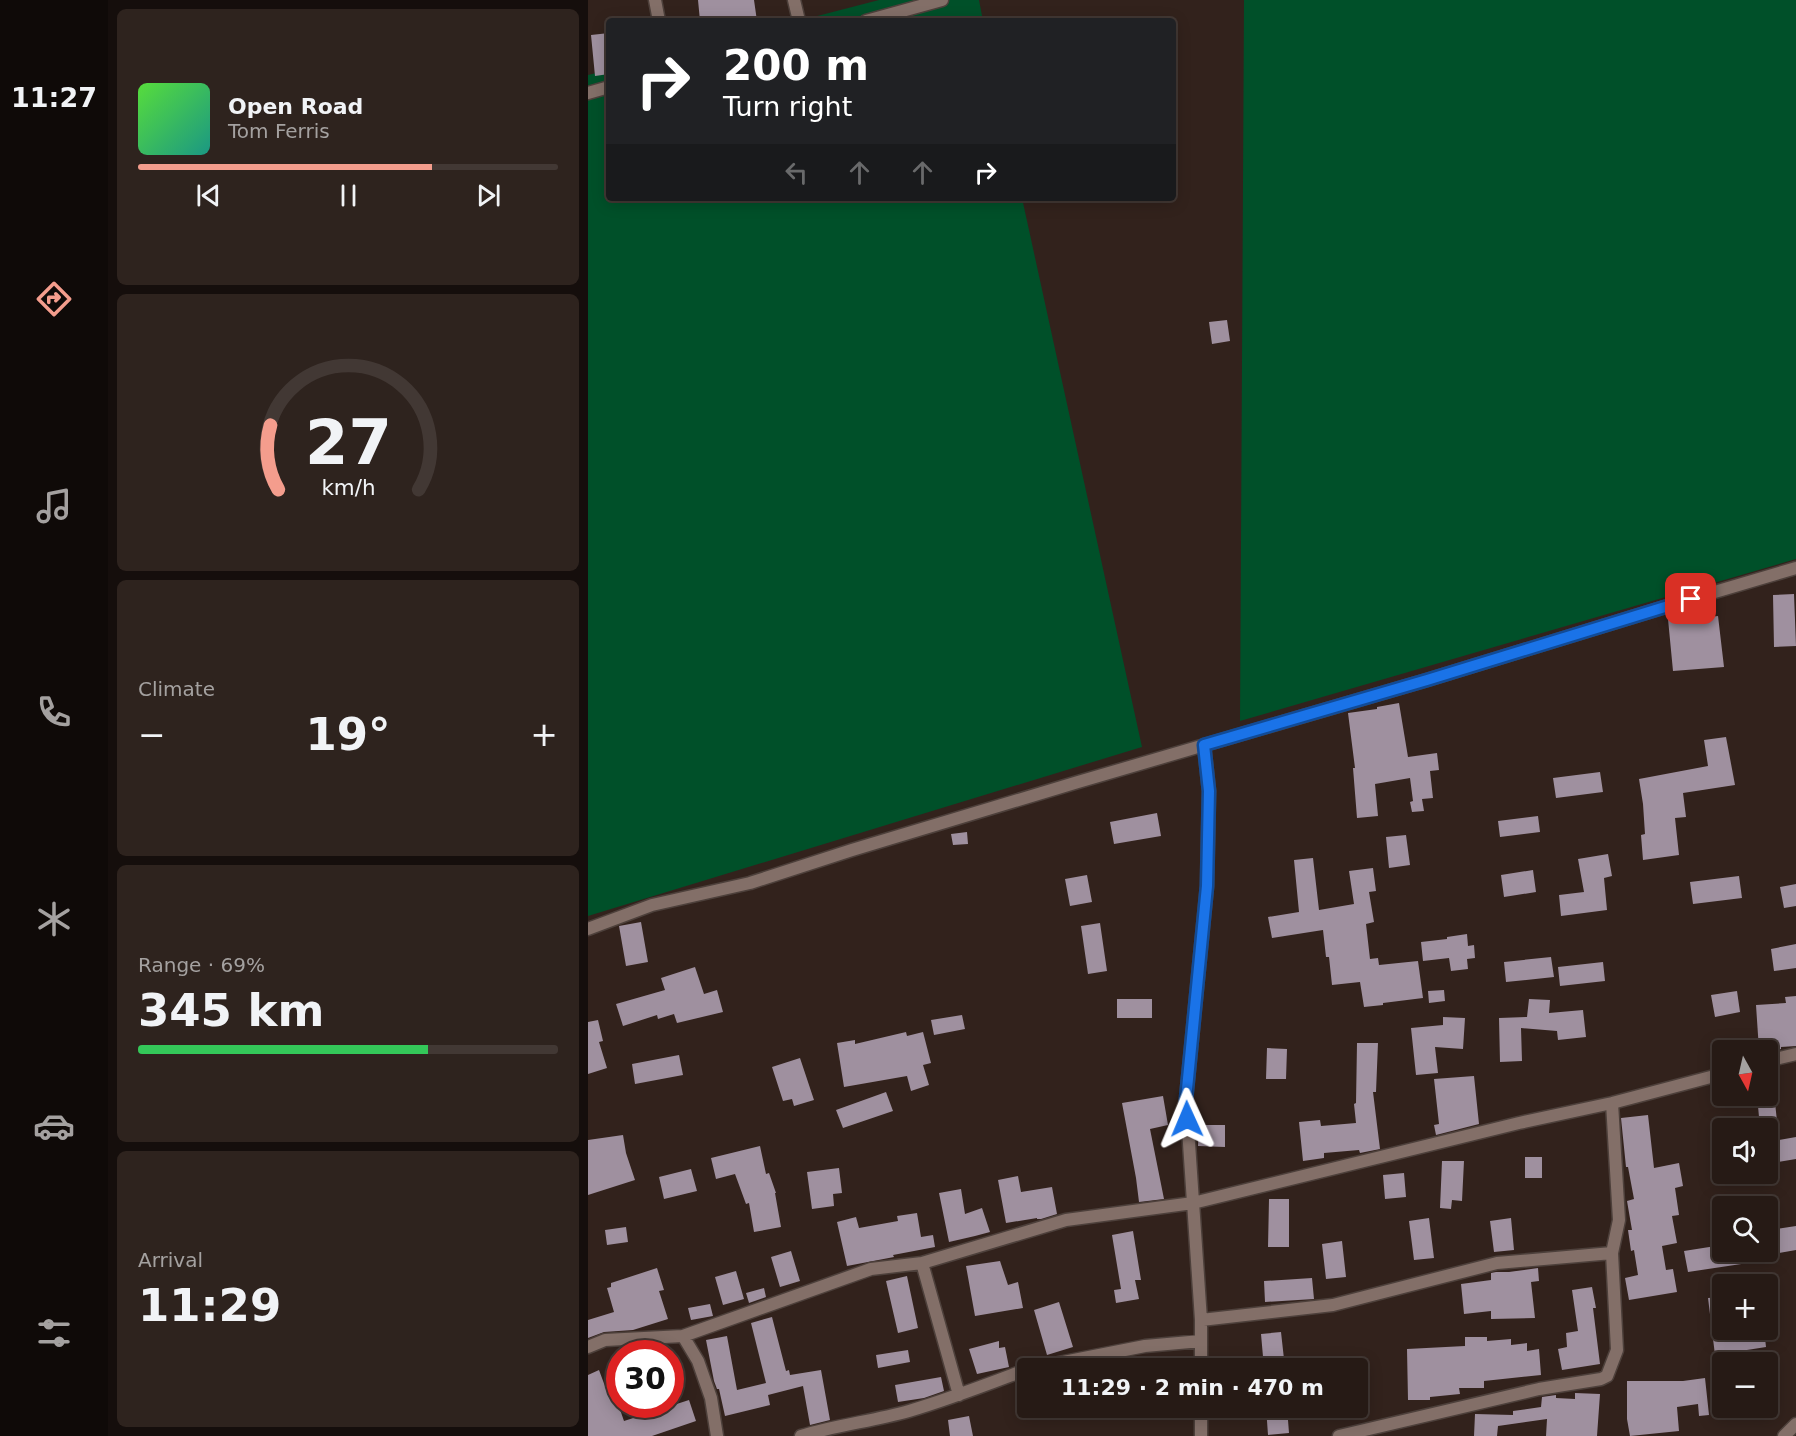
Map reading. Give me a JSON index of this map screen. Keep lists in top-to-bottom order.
{
  "north": "bottom",
  "page": {
    "tabs": "11:27",
    "turn": ["200 m", "Turn right"],
    "song": ["Open Road", "Tom Ferris"],
    "tile": [
      "Climate",
      ["Range · 69%", "345 km"],
      ["Arrival", "11:29"]
    ],
    "heat": ["−", "19°", "+"],
    "map_buttons": ["+", "−"],
    "limit": "30",
    "trip": "11:29 · 2 min · 470 m",
    "gauge": ["27", "km/h"]
  }
}
